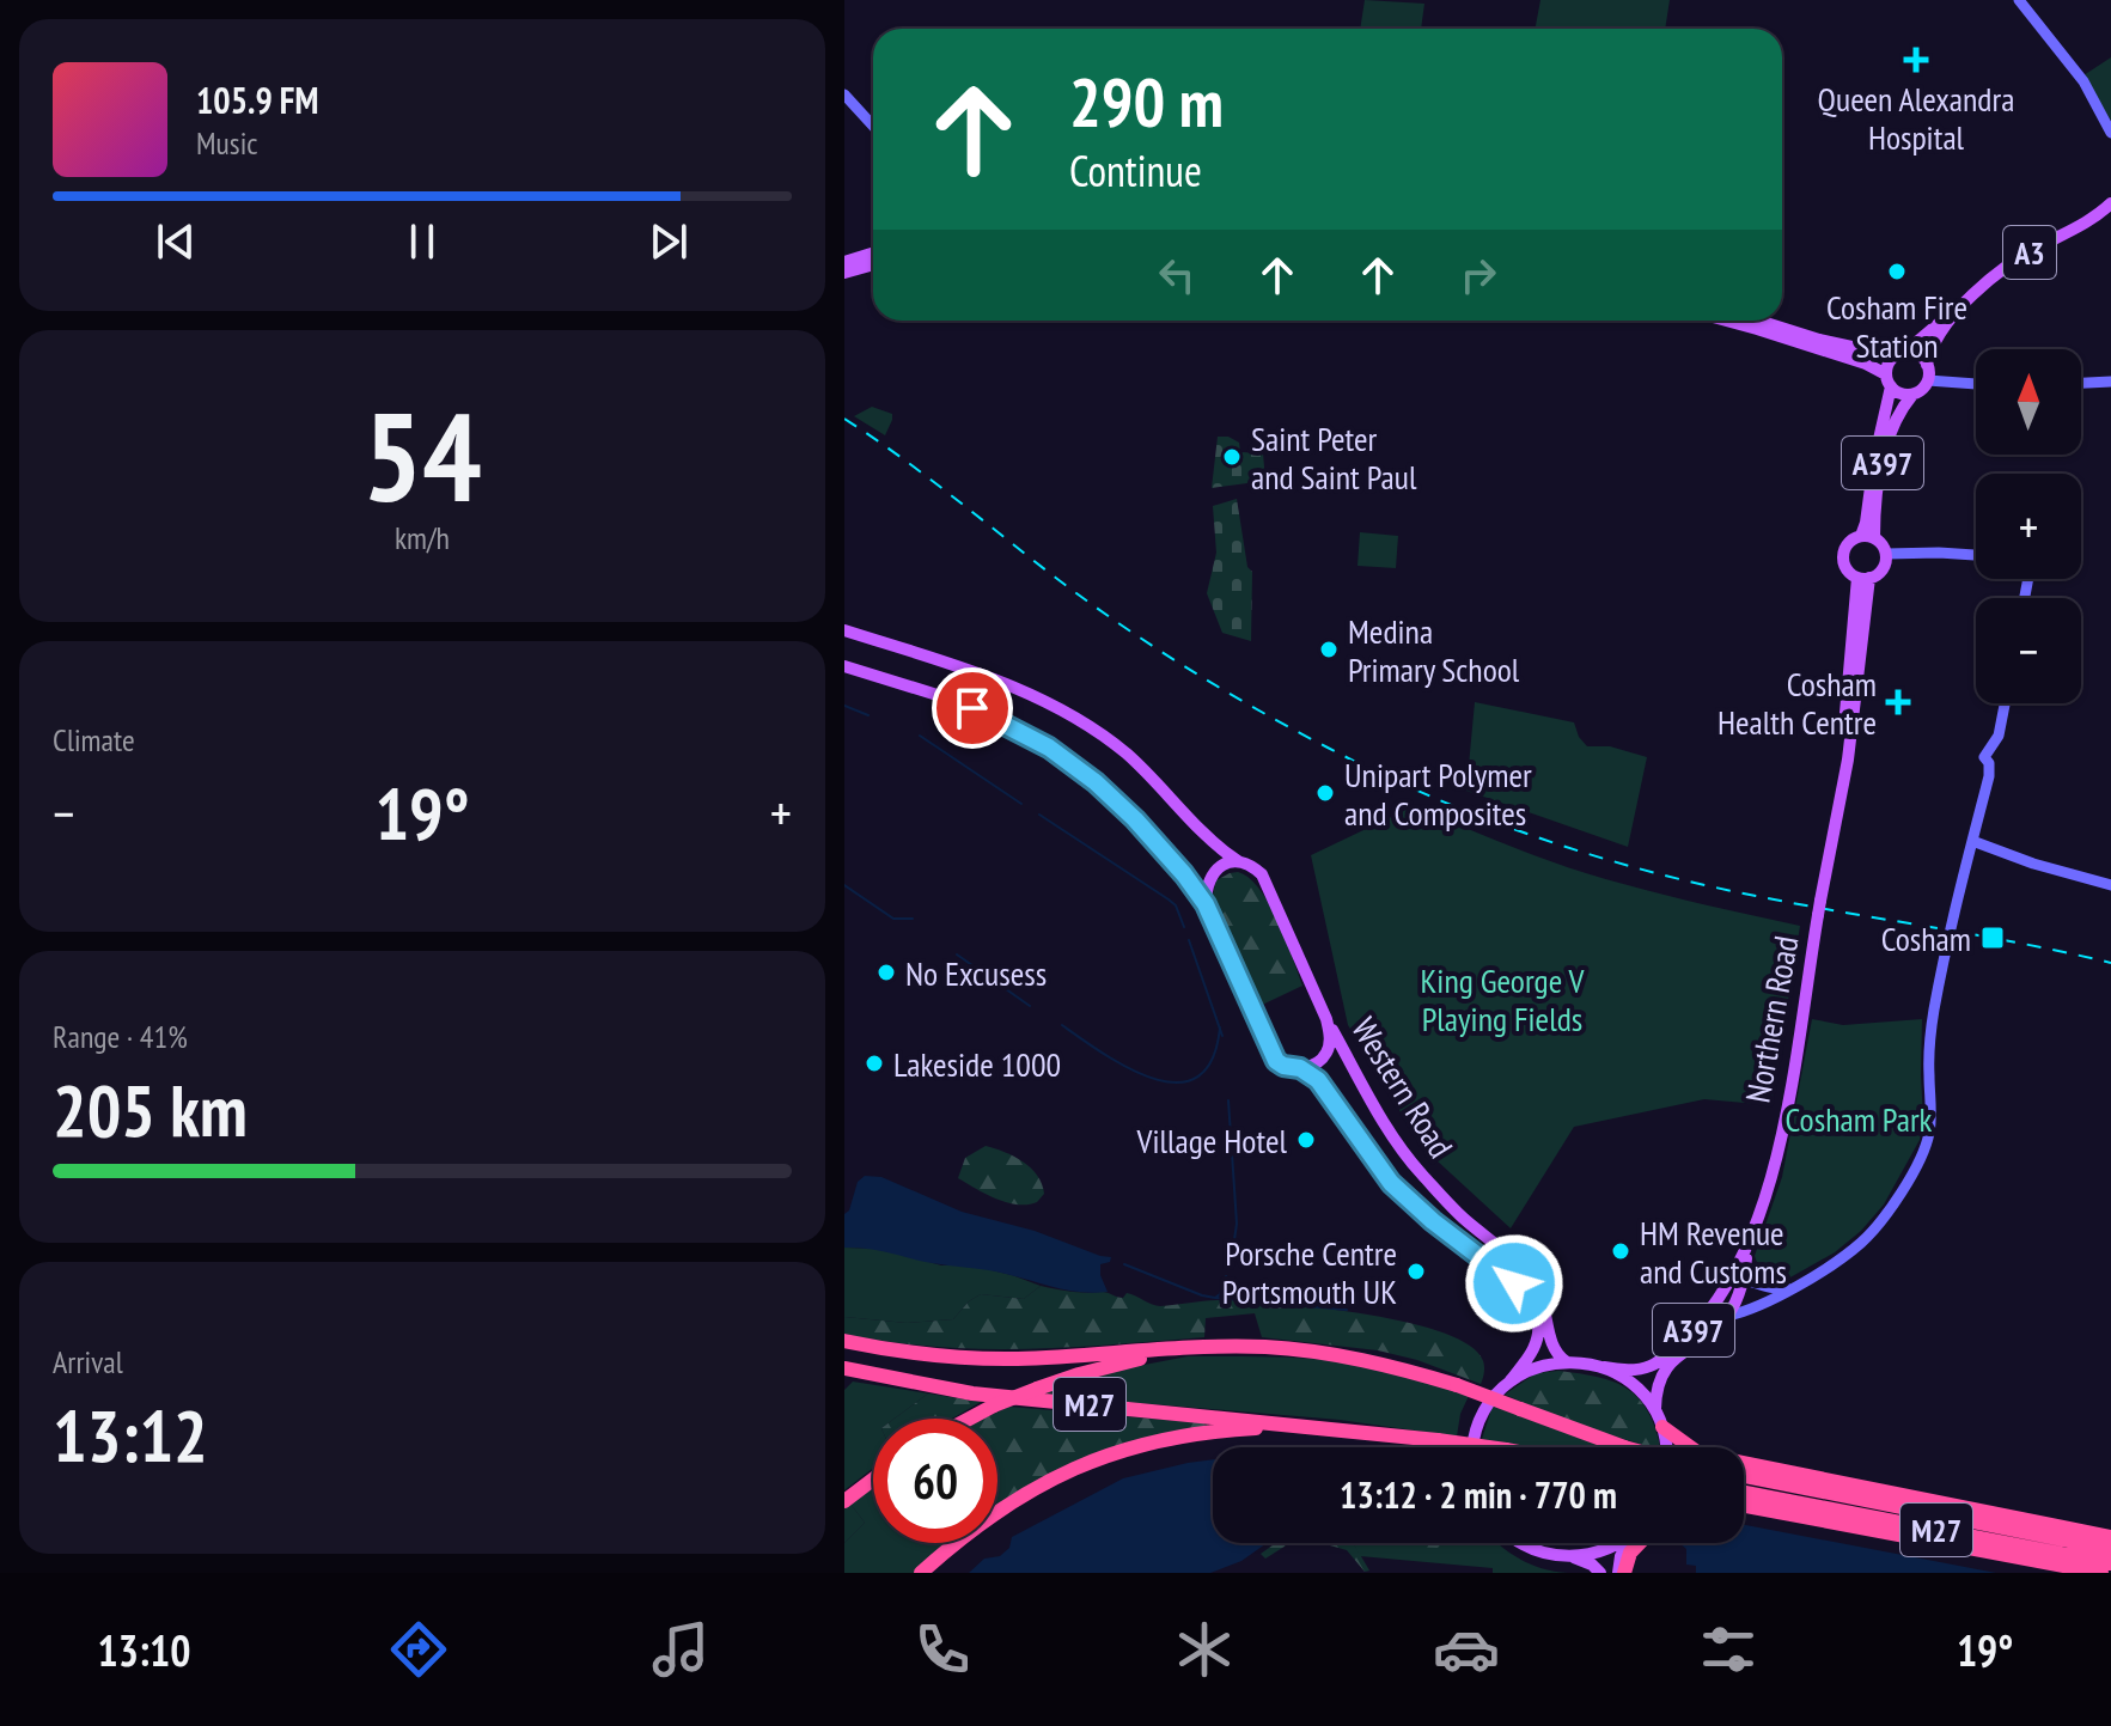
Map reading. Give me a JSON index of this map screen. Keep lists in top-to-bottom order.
{
  "streets": {
    "highway": ["M27"],
    "main road": [
      "A3",
      "A397",
      "Northern Road",
      "Western Road"
    ]
  },
  "crossings": [
    ["A3", "A397"],
    ["A397", "Northern Road"],
    ["Northern Road", "Western Road"]
  ],
  "parks": ["King George V Playing Fields", "Cosham Park"],
  "places": {
    "health": ["Queen Alexandra Hospital", "Cosham Health Centre"],
    "other": [
      "Cosham Fire Station",
      "Saint Peter and Saint Paul",
      "Medina Primary School",
      "Unipart Polymer and Composites",
      "No Excusess",
      "Lakeside 1000",
      "Village Hotel",
      "HM Revenue and Customs",
      "Porsche Centre Portsmouth UK"
    ],
    "transit": ["Cosham"]
  },
  "north": "top",
  "page": {
    "turn": ["290 m", "Continue"],
    "song": ["105.9 FM", "Music"],
    "tile": [
      ["54", "km/h"],
      "Climate",
      ["Range · 41%", "205 km"],
      ["Arrival", "13:12"]
    ],
    "map_buttons": ["+", "−"],
    "heat": ["−", "19°", "+"],
    "limit": "60",
    "trip": "13:12 · 2 min · 770 m",
    "tabs": ["13:10", "19°"]
  }
}
